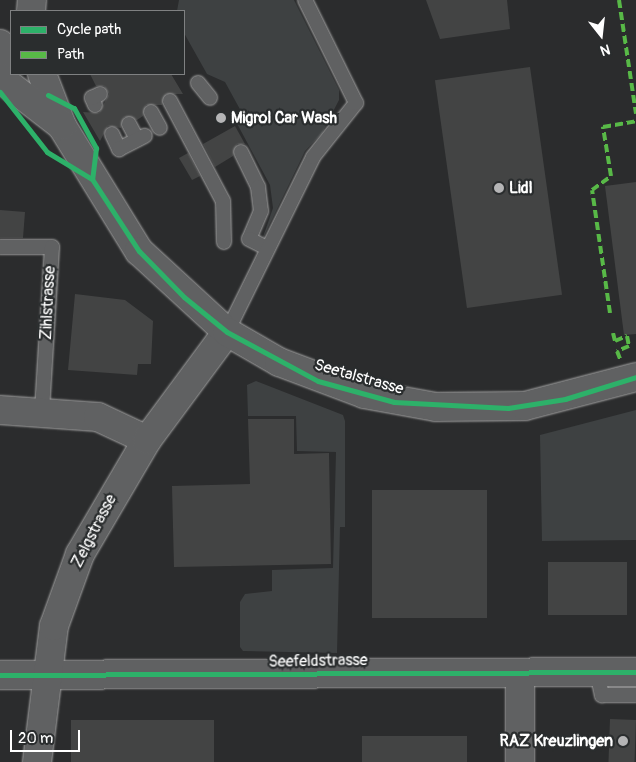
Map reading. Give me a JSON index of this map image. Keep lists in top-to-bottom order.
{
  "streets": {
    "street": ["Seetalstrasse", "Zelgstrasse", "Seefeldstrasse"],
    "lane": ["Zihlstrasse"]
  },
  "crossings": [
    ["Seetalstrasse", "Zelgstrasse"],
    ["Zelgstrasse", "Seefeldstrasse"]
  ],
  "places": ["Migrol Car Wash", "Lidl", "RAZ Kreuzlingen"],
  "legend": ["Cycle path", "Path"],
  "scale_bar": "20 m",
  "north": "bottom"
}
